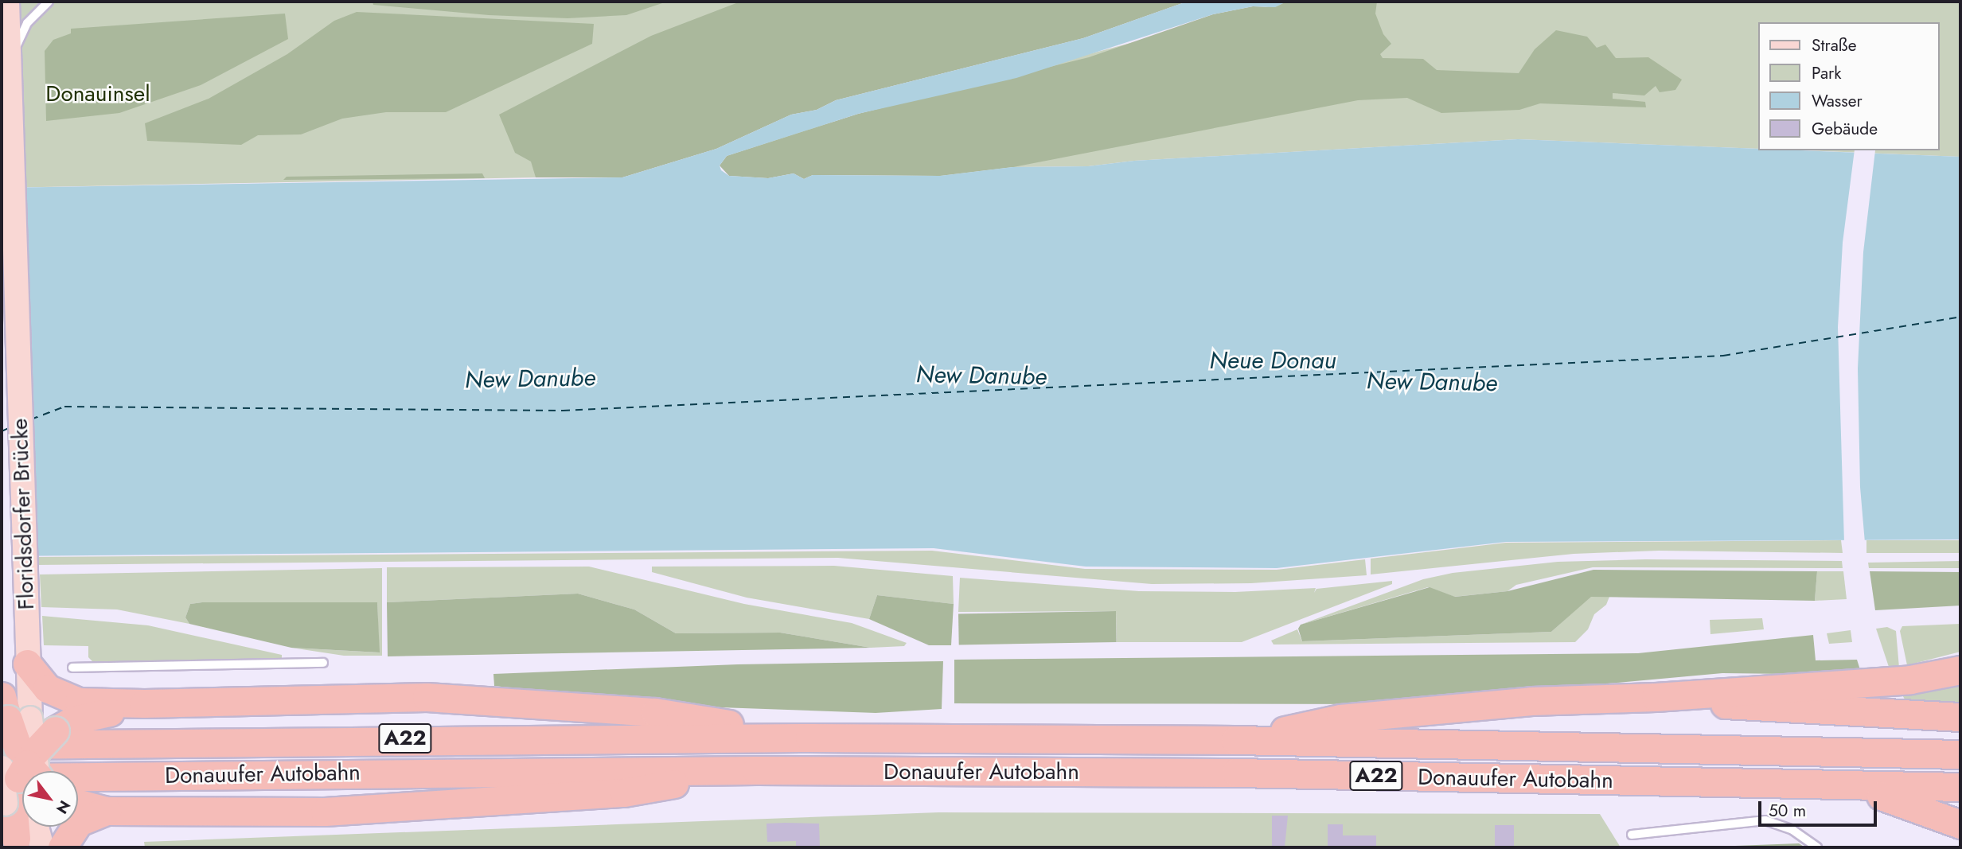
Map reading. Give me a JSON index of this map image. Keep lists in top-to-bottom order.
{
  "streets": {
    "highway": ["A22", "Donauufer Autobahn"],
    "main road": ["Floridsdorfer Brücke"]
  },
  "crossings": [
    ["Floridsdorfer Brücke", "Donauufer Autobahn"]
  ],
  "water": ["Neue Donau", "New Danube"],
  "parks": ["Donauinsel"],
  "legend": [
    "Straße",
    "Park",
    "Wasser",
    "Gebäude"
  ],
  "scale_bar": "50 m",
  "north": "bottom right"
}
